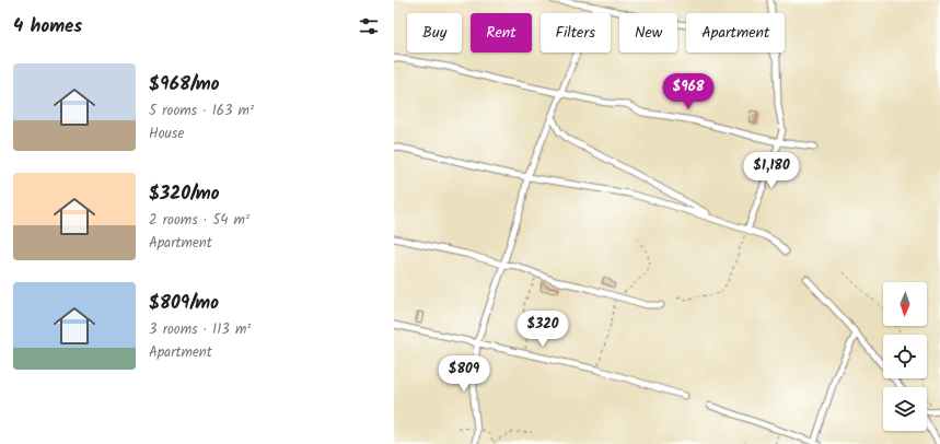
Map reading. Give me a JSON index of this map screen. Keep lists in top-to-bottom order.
{
  "north": "bottom",
  "page": {
    "heading": "4 homes",
    "chip": [
      "Buy",
      "Rent",
      "Filters",
      "New",
      "Apartment"
    ],
    "list": [
      {
        "name": "$968/mo",
        "note": "5 rooms · 163 m² · House"
      },
      {
        "name": "$320/mo",
        "note": "2 rooms · 54 m² · Apartment"
      },
      {
        "name": "$809/mo",
        "note": "3 rooms · 113 m² · Apartment"
      }
    ],
    "price": [
      "$968",
      "$1,180",
      "$320",
      "$809"
    ]
  }
}
